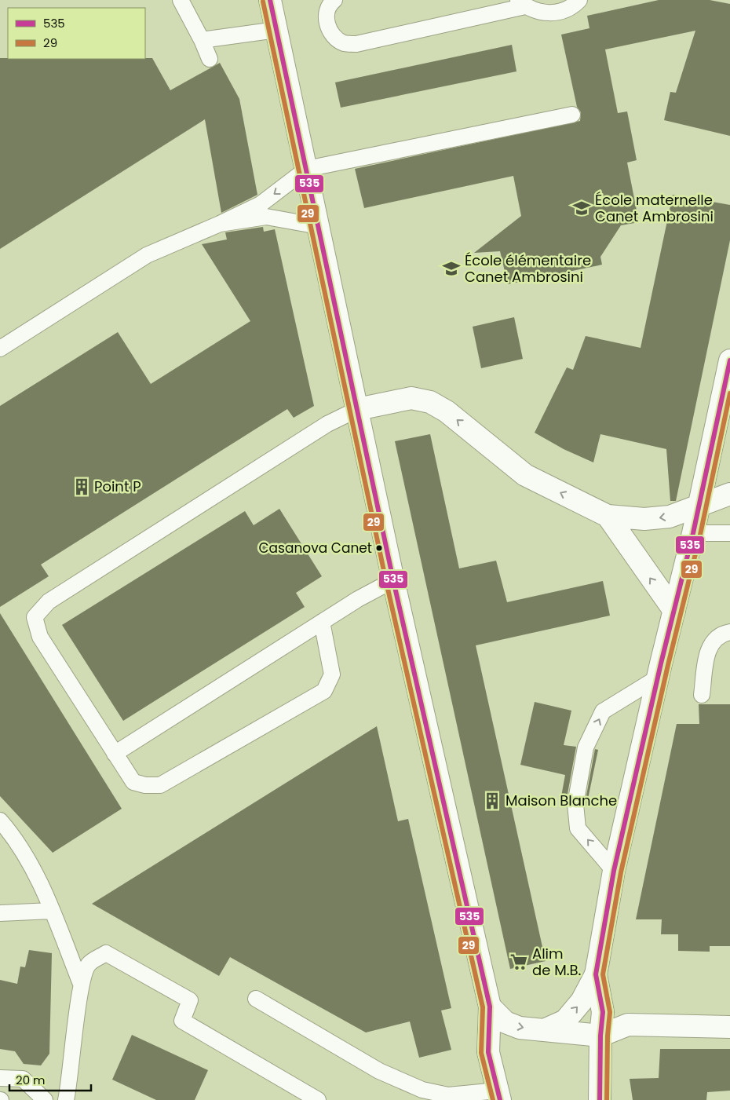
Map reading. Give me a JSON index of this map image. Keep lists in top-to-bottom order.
{
  "places": {
    "school or university": ["École maternelle Canet Ambrosini", "École élémentaire Canet Ambrosini"],
    "building": ["Point P", "Maison Blanche"],
    "other": ["Casanova Canet"],
    "supermarket": ["Alim de M.B."]
  },
  "lines": ["transit line 535", "transit line 29"],
  "legend": ["535", "29"],
  "scale_bar": "20 m"
}
